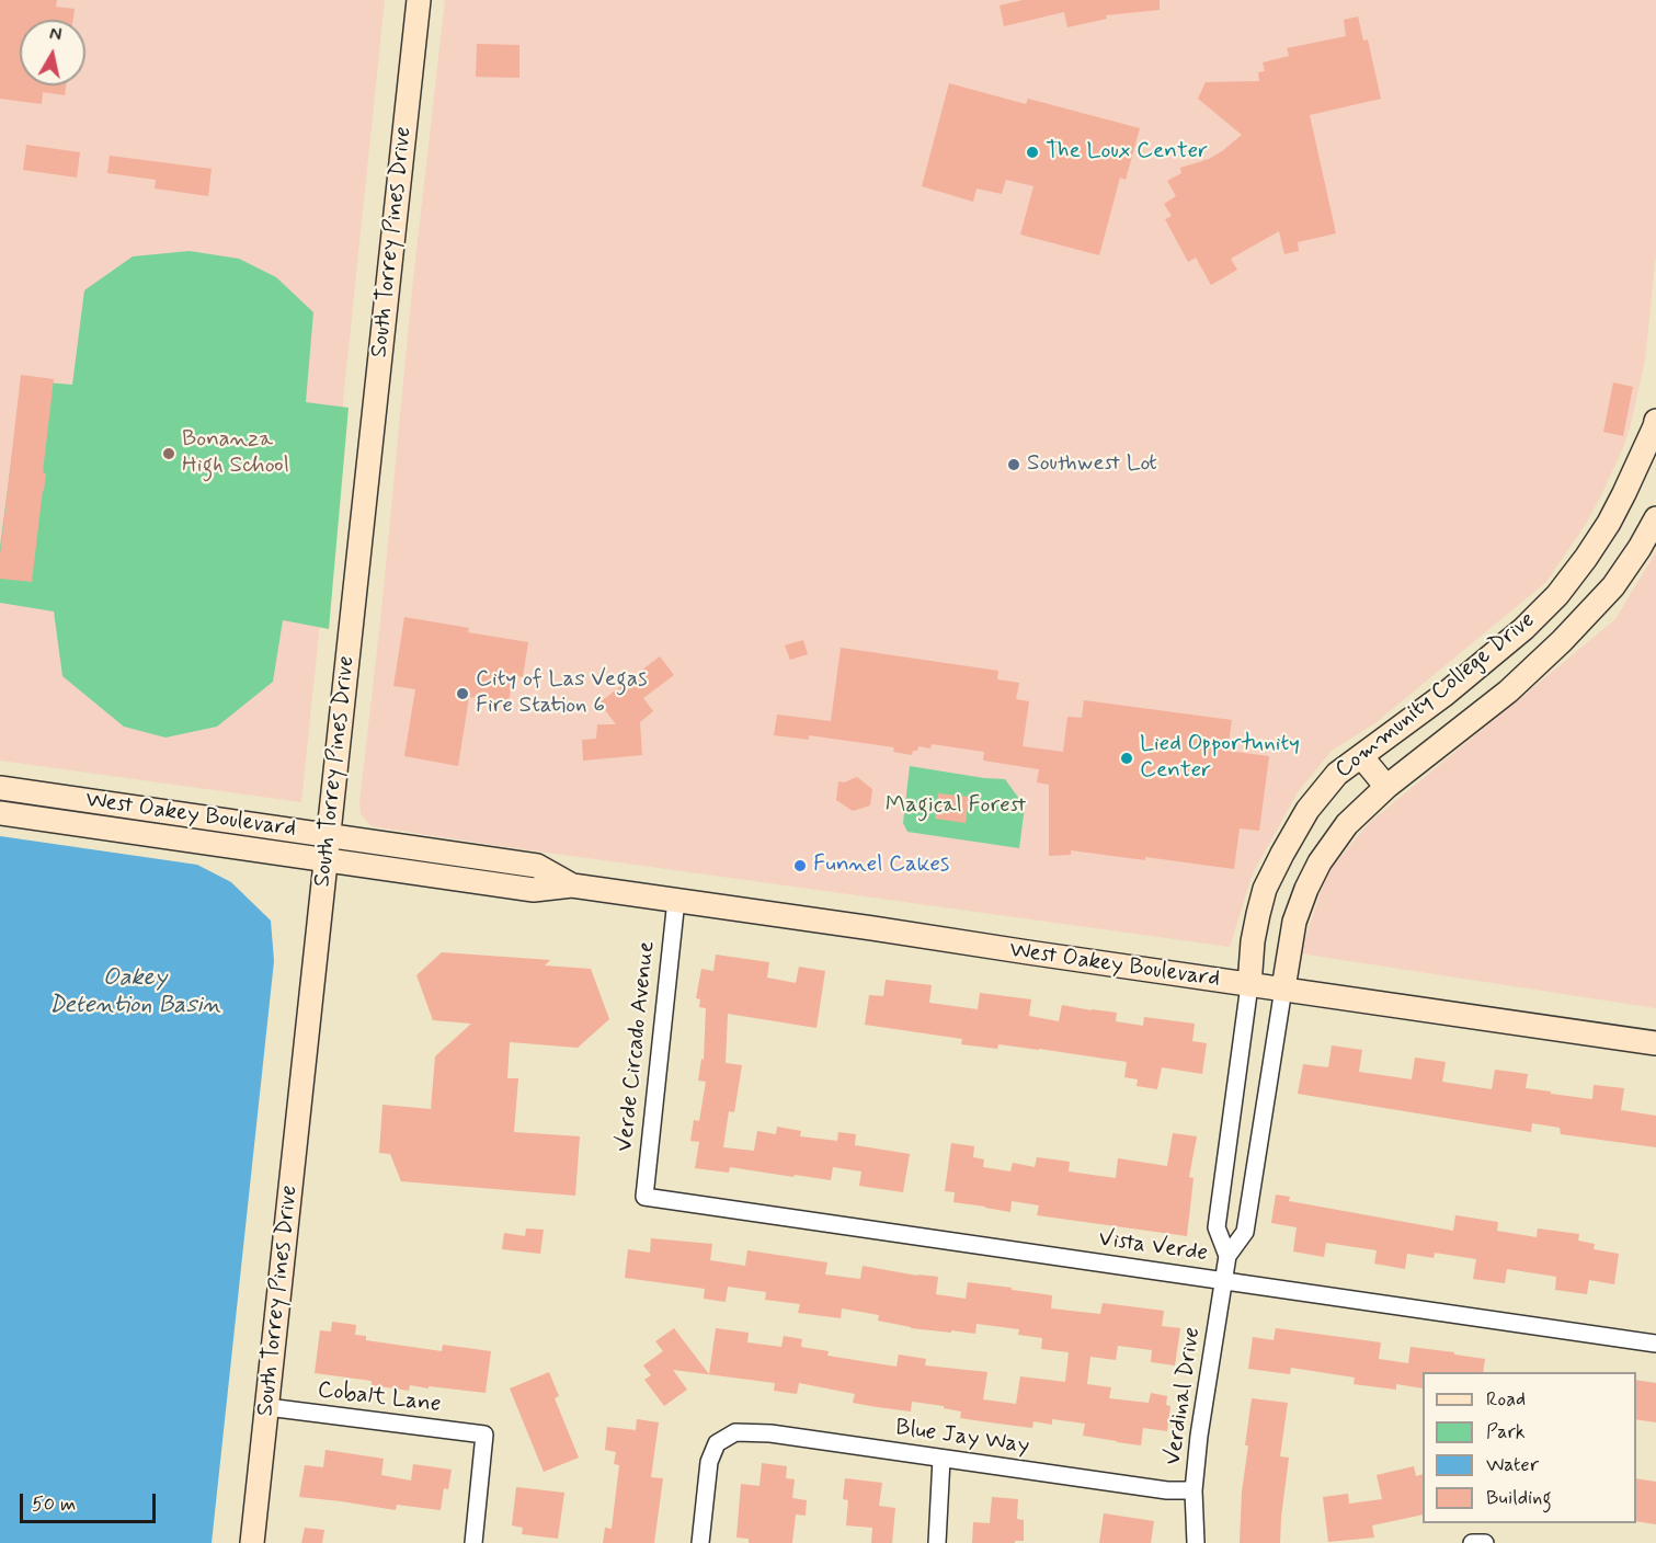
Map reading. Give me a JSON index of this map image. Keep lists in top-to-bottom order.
{
  "streets": {
    "main road": ["South Torrey Pines Drive", "Community College Drive", "West Oakey Boulevard"],
    "street": [
      "Verde Circado Avenue",
      "Vista Verde",
      "Verdinal Drive",
      "Cobalt Lane",
      "Blue Jay Way"
    ]
  },
  "crossings": [
    ["South Torrey Pines Drive", "West Oakey Boulevard"],
    ["South Torrey Pines Drive", "Cobalt Lane"],
    ["Community College Drive", "West Oakey Boulevard"],
    ["Community College Drive", "Verdinal Drive"],
    ["West Oakey Boulevard", "Verde Circado Avenue"],
    ["West Oakey Boulevard", "Verdinal Drive"],
    ["Verde Circado Avenue", "Vista Verde"],
    ["Vista Verde", "Verdinal Drive"],
    ["Verdinal Drive", "Blue Jay Way"]
  ],
  "water": ["Oakey Detention Basin"],
  "parks": ["Magical Forest"],
  "places": [
    "The Loux Center",
    "Bonanza High School",
    "Southwest Lot",
    "City of Las Vegas Fire Station 6",
    "Lied Opportunity Center",
    "Funnel Cakes"
  ],
  "legend": [
    "Road",
    "Park",
    "Water",
    "Building"
  ],
  "scale_bar": "50 m",
  "north": "top"
}
